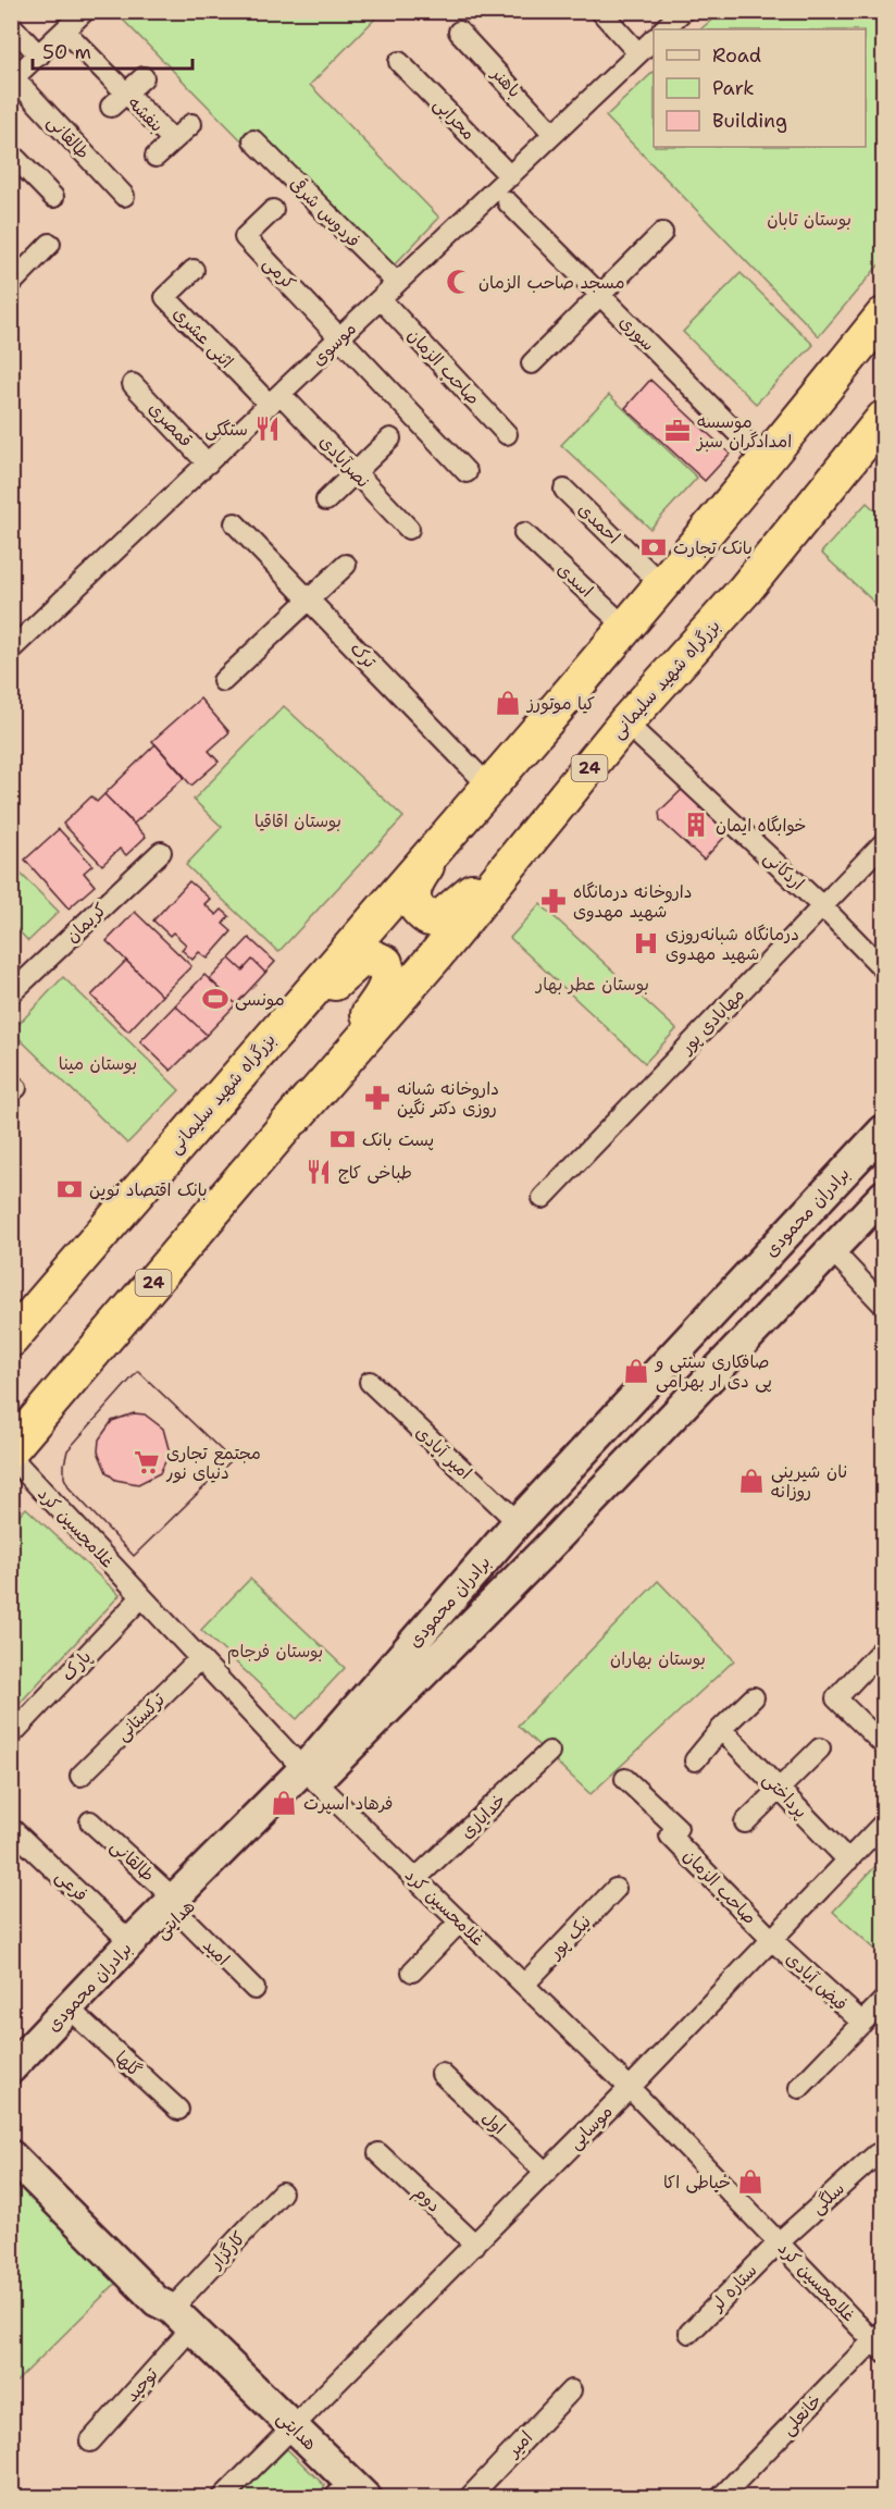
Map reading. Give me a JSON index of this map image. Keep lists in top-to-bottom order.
{
  "streets": {
    "highway": ["بزرگراه شهید سلیمانی", "24"],
    "main road": ["برادران محمودی", "هدایتی"],
    "street": [
      "باهنر",
      "بنفشه",
      "محرابی",
      "طالقانی",
      "فردوس شرقی",
      "کرمی",
      "سوری",
      "اثنی عشری",
      "موسوی",
      "صاحب الزمان",
      "قمصری",
      "نصرآبادی",
      "احمدی",
      "اسدی",
      "ترک",
      "اردکانی",
      "کریمان",
      "مهابادی پور",
      "امیر آبادی",
      "غلامحسین کرد",
      "پارک",
      "ترکستانی",
      "پرداختی",
      "خدایاری",
      "فرعی",
      "نیک پور",
      "امید",
      "فیض آبادی",
      "گلها",
      "اول",
      "موسایی",
      "سلگی",
      "دوم",
      "کارگزار",
      "ستاره لر",
      "توحید",
      "خانعلی",
      "امیر"
    ]
  },
  "crossings": [
    ["باهنر", "موسوی"],
    ["محرابی", "موسوی"],
    ["طالقانی", "برادران محمودی"],
    ["طالقانی", "هدایتی"],
    ["طالقانی", "امید"],
    ["فردوس شرقی", "موسوی"],
    ["کرمی", "موسوی"],
    ["سوری", "بزرگراه شهید سلیمانی"],
    ["اثنی عشری", "موسوی"],
    ["اثنی عشری", "نصرآبادی"],
    ["موسوی", "صاحب الزمان"],
    ["موسوی", "قمصری"],
    ["موسوی", "نصرآبادی"],
    ["صاحب الزمان", "فیض آبادی"],
    ["صاحب الزمان", "موسایی"],
    ["احمدی", "بزرگراه شهید سلیمانی"],
    ["اسدی", "بزرگراه شهید سلیمانی"],
    ["ترک", "بزرگراه شهید سلیمانی"],
    ["بزرگراه شهید سلیمانی", "24"],
    ["بزرگراه شهید سلیمانی", "اردکانی"],
    ["اردکانی", "مهابادی پور"],
    ["برادران محمودی", "امیر آبادی"],
    ["برادران محمودی", "غلامحسین کرد"],
    ["برادران محمودی", "فرعی"],
    ["برادران محمودی", "هدایتی"],
    ["برادران محمودی", "امید"],
    ["غلامحسین کرد", "پارک"],
    ["غلامحسین کرد", "ترکستانی"],
    ["غلامحسین کرد", "خدایاری"],
    ["غلامحسین کرد", "هدایتی"],
    ["غلامحسین کرد", "نیک پور"],
    ["غلامحسین کرد", "موسایی"],
    ["غلامحسین کرد", "سلگی"],
    ["غلامحسین کرد", "ستاره لر"],
    ["غلامحسین کرد", "خانعلی"],
    ["پرداختی", "موسایی"],
    ["هدایتی", "امید"],
    ["هدایتی", "گلها"],
    ["هدایتی", "موسایی"],
    ["هدایتی", "کارگزار"],
    ["هدایتی", "توحید"],
    ["فیض آبادی", "موسایی"],
    ["اول", "موسایی"],
    ["موسایی", "دوم"],
    ["سلگی", "ستاره لر"],
    ["کارگزار", "توحید"]
  ],
  "parks": [
    "بوستان تابان",
    "بوستان اقاقیا",
    "بوستان عطر بهار",
    "بوستان مینا",
    "بوستان فرجام",
    "بوستان بهاران"
  ],
  "places": {
    "mosque": ["مسجد صاحب الزمان"],
    "restaurant": ["سنگکی", "طباخی کاج"],
    "office": ["موسسه امدادگران سبز"],
    "bank": ["بانک تجارت", "پست بانک", "بانک اقتصاد نوین"],
    "shop": [
      "کیا موتورز",
      "صافکاری سنتی و پی دی ار بهرامی",
      "نان شیرینی روزانه",
      "فرهاد اسپرت",
      "خیاطی اکا"
    ],
    "building": ["خوابگاه ایمان"],
    "pharmacy": ["داروخانه درمانگاه شهید مهدوی", "داروخانه شبانه روزی دکتر نگین"],
    "hospital": ["درمانگاه شبانه‌روزی شهید مهدوی"],
    "sports": ["مونسی"],
    "supermarket": ["مجتمع تجاری دنیای نور"]
  },
  "legend": ["Road", "Park", "Building"],
  "scale_bar": "50 m"
}
